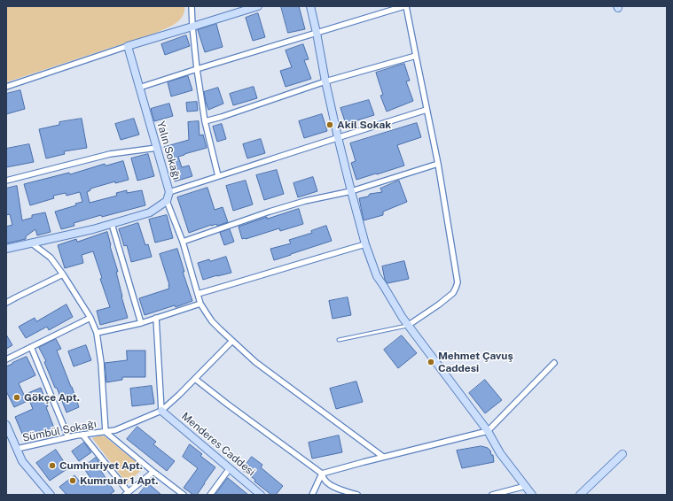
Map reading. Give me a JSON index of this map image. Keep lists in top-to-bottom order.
{
  "streets": {
    "street": ["Yalın Sokağı", "Sümbül Sokağı", "Menderes Caddesi"]
  },
  "crossings": [
    ["Sümbül Sokağı", "Menderes Caddesi"]
  ],
  "places": [
    "Akil Sokak",
    "Mehmet Çavuş Caddesi",
    "Gökçe Apt.",
    "Cumhuriyet Apt.",
    "Kumrular 1 Apt."
  ]
}
